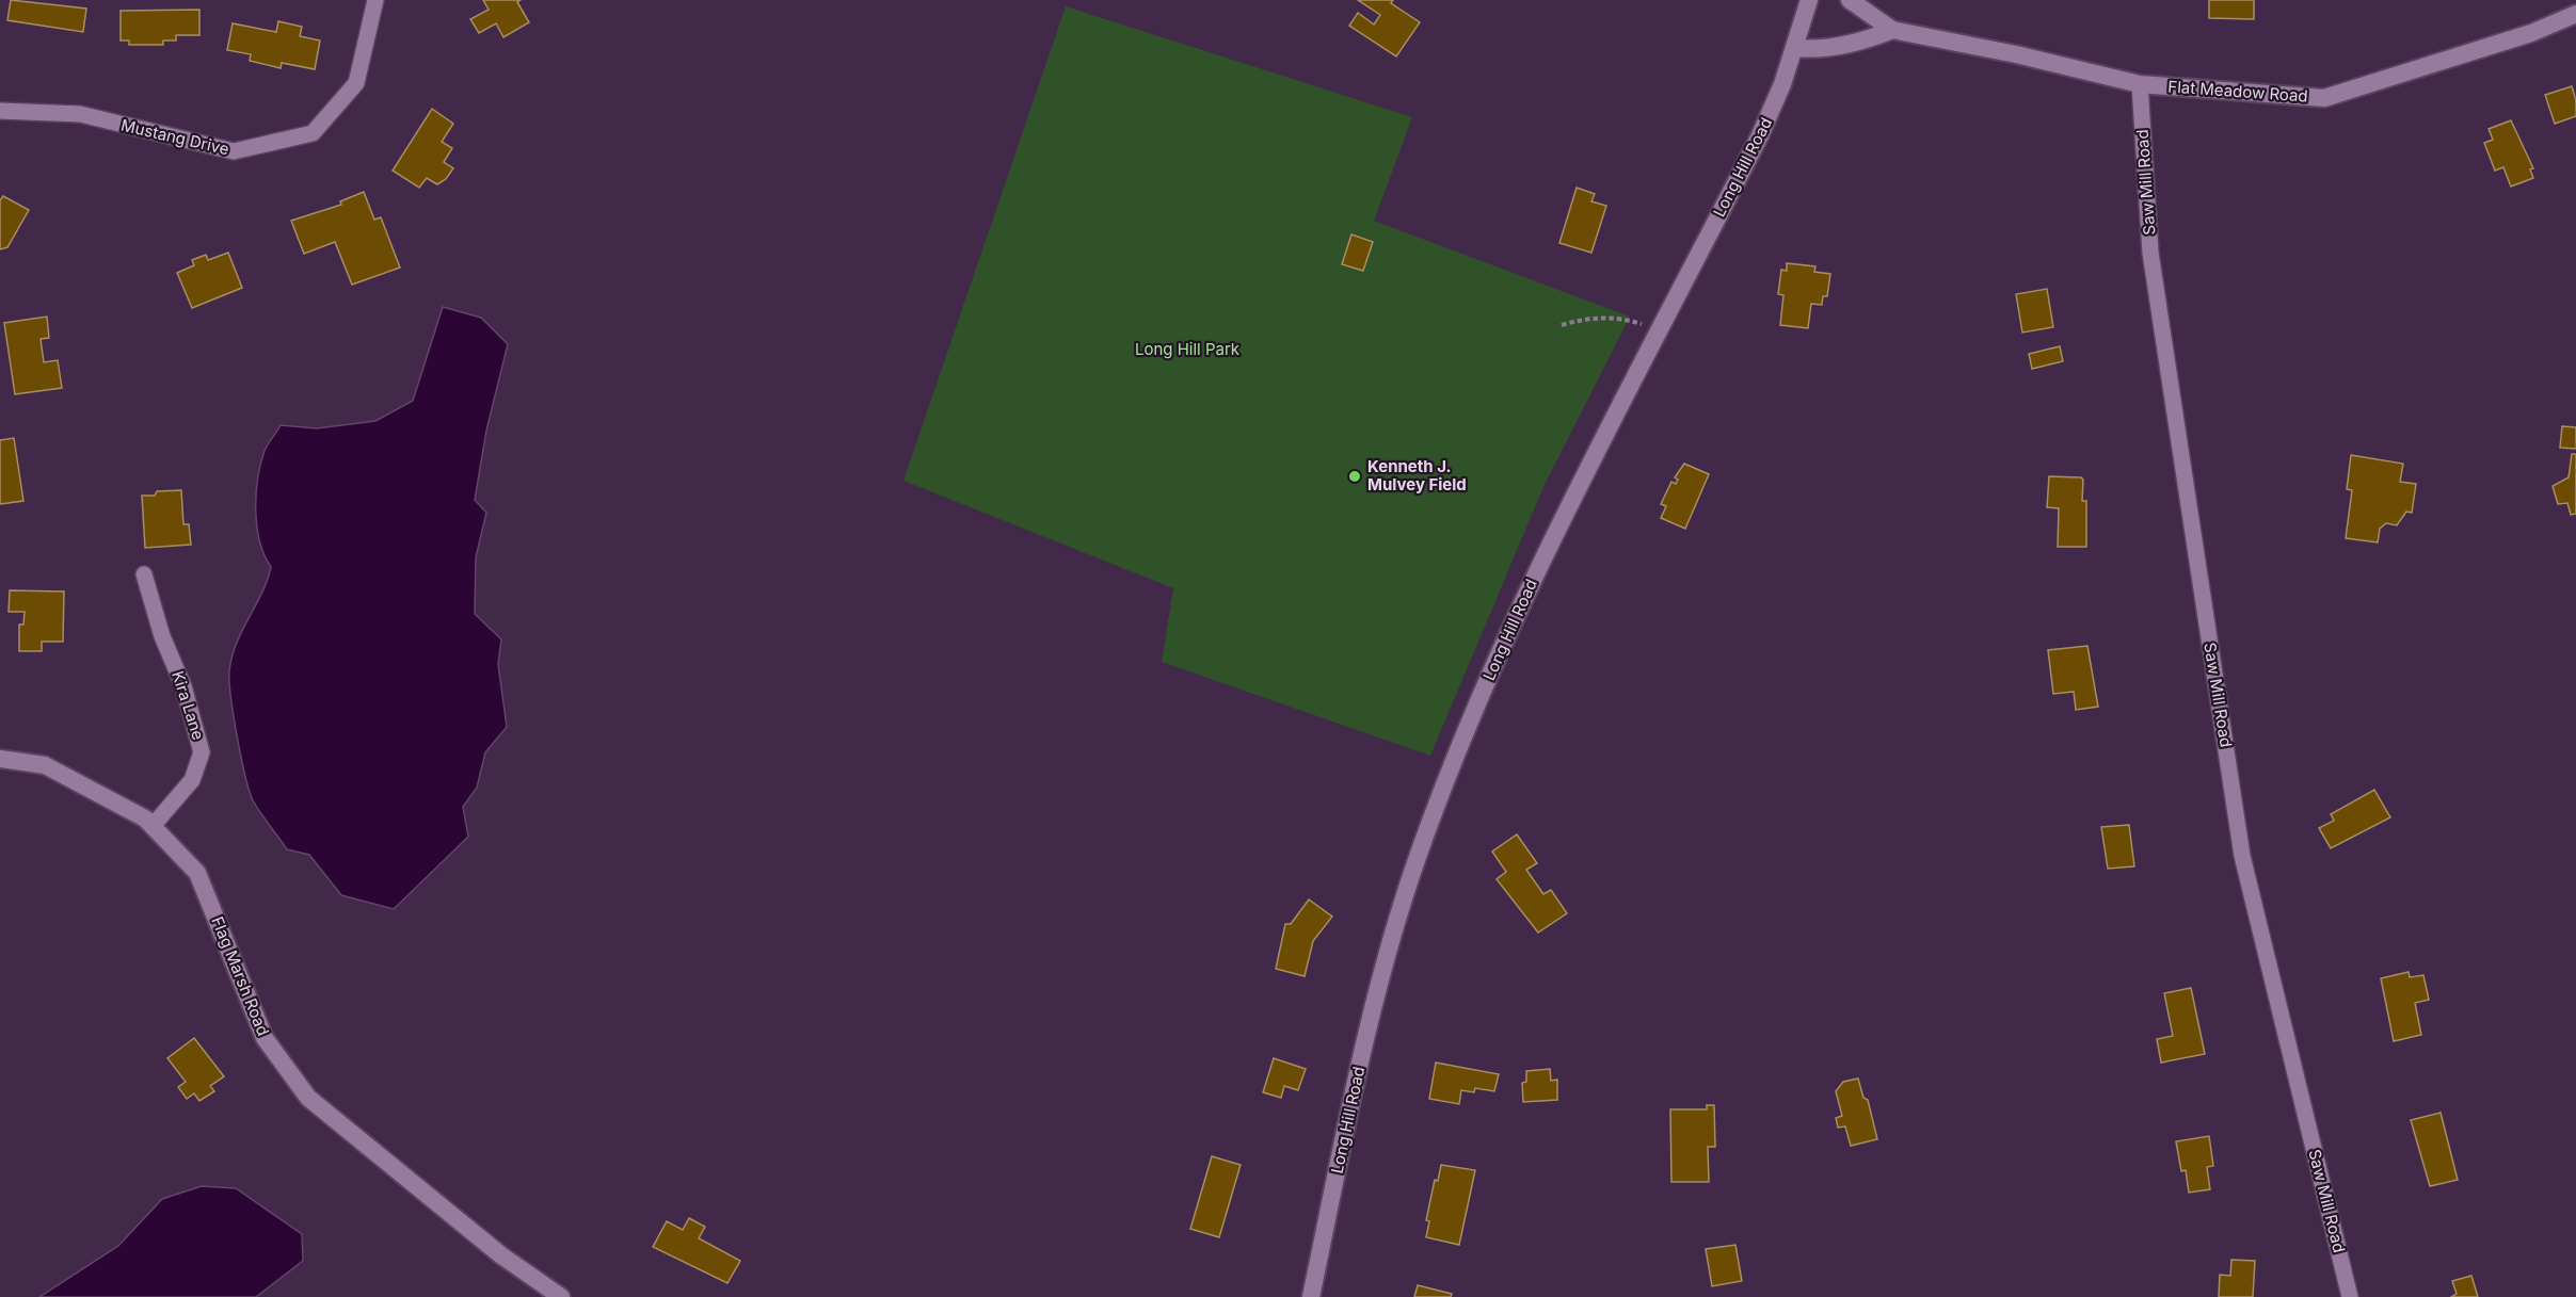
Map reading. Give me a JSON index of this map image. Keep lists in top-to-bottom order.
{
  "streets": {
    "street": [
      "Flat Meadow Road",
      "Mustang Drive",
      "Long Hill Road",
      "Saw Mill Road",
      "Kira Lane",
      "Flag Marsh Road"
    ]
  },
  "crossings": [
    ["Flat Meadow Road", "Long Hill Road"],
    ["Flat Meadow Road", "Saw Mill Road"],
    ["Kira Lane", "Flag Marsh Road"]
  ],
  "parks": ["Long Hill Park"],
  "places": ["Kenneth J. Mulvey Field"]
}
